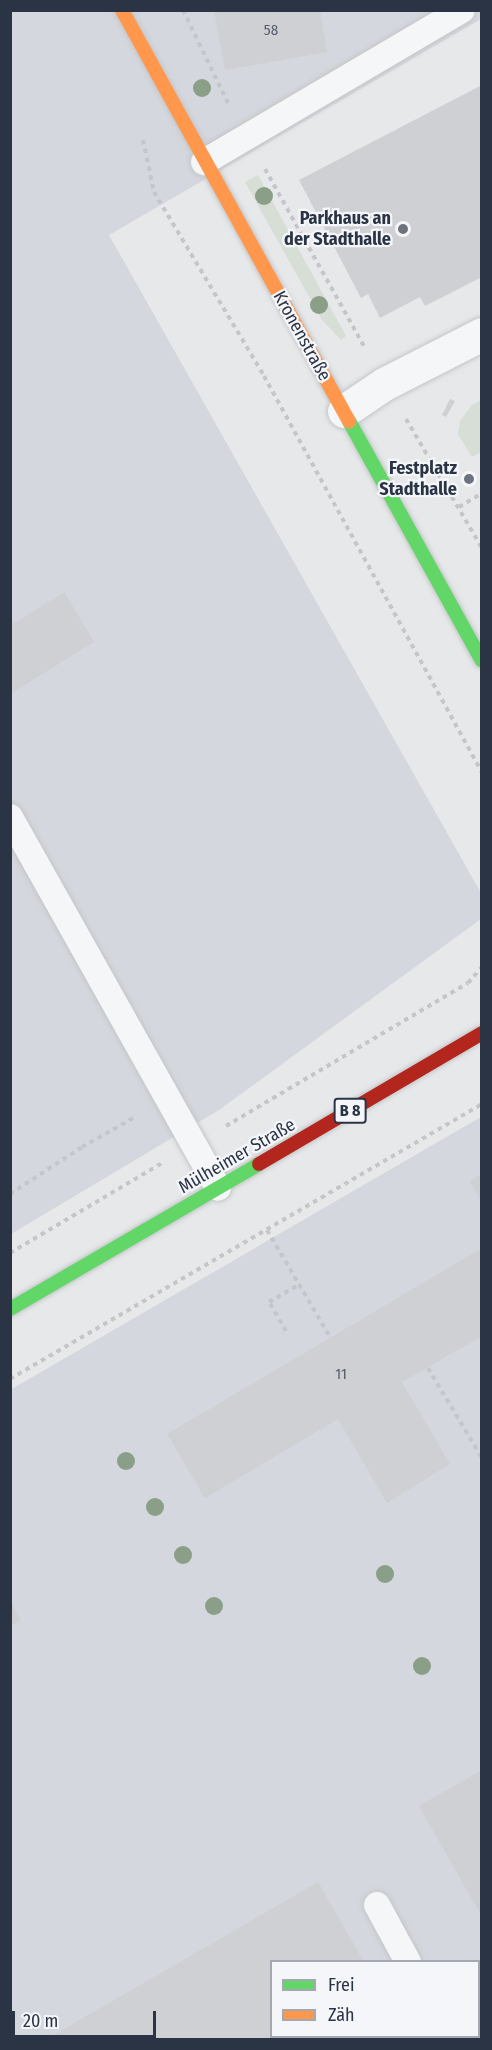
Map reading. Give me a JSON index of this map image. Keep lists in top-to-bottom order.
{
  "streets": {
    "street": ["Kronenstraße", "B 8", "Mülheimer Straße"]
  },
  "places": ["Parkhaus an der Stadthalle", "Festplatz Stadthalle"],
  "house_numbers": ["58", "11"],
  "legend": ["Frei", "Zäh"],
  "scale_bar": "20 m"
}
